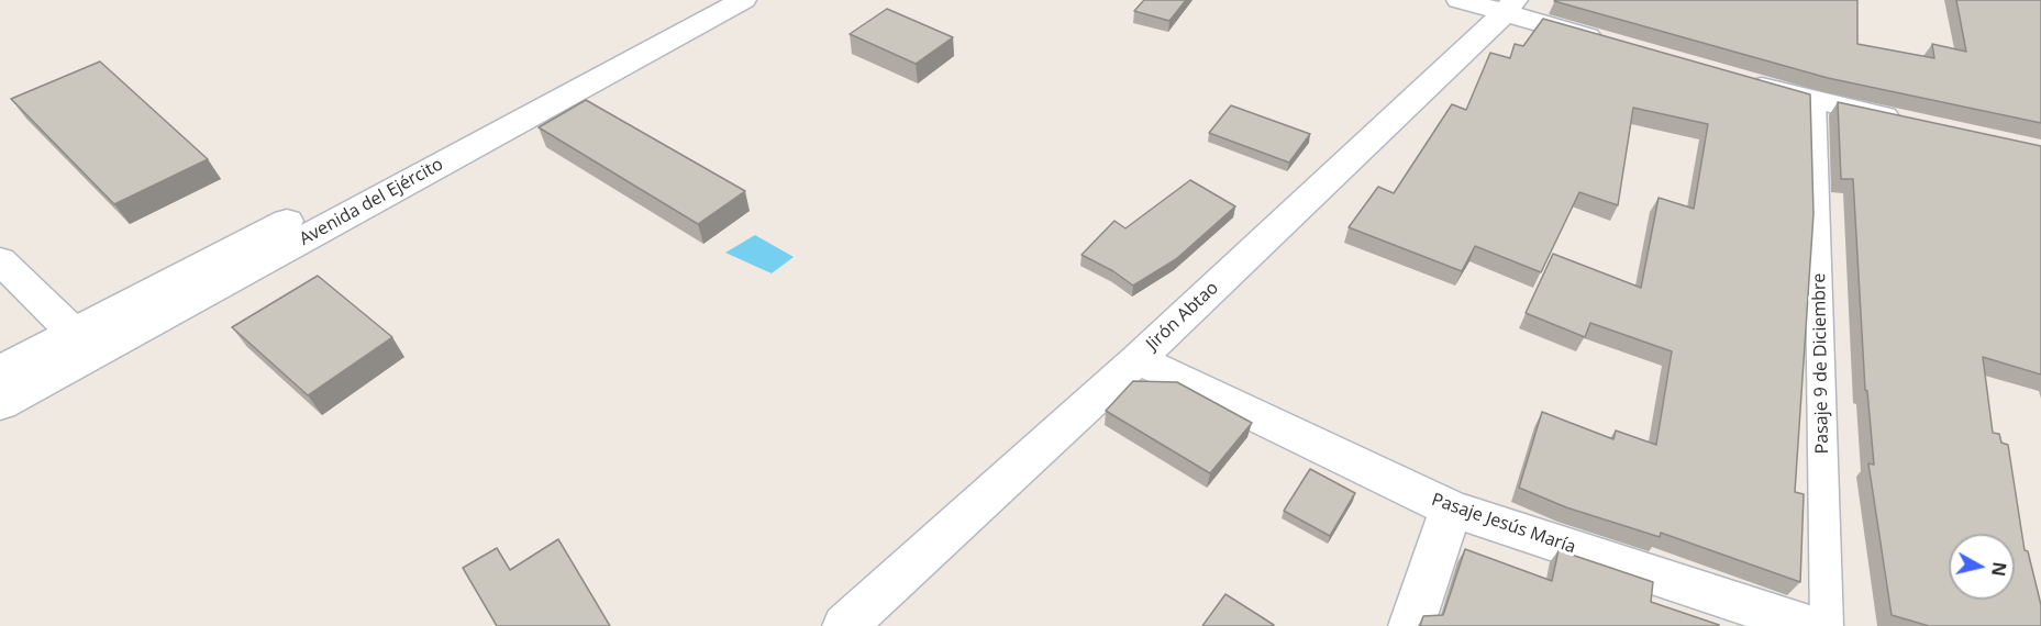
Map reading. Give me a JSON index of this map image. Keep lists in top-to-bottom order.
{
  "streets": {
    "street": ["Avenida del Ejército", "Jirón Abtao", "Pasaje Jesús María"],
    "lane": ["Pasaje 9 de Diciembre"]
  },
  "crossings": [
    ["Jirón Abtao", "Pasaje Jesús María"]
  ],
  "north": "right"
}
